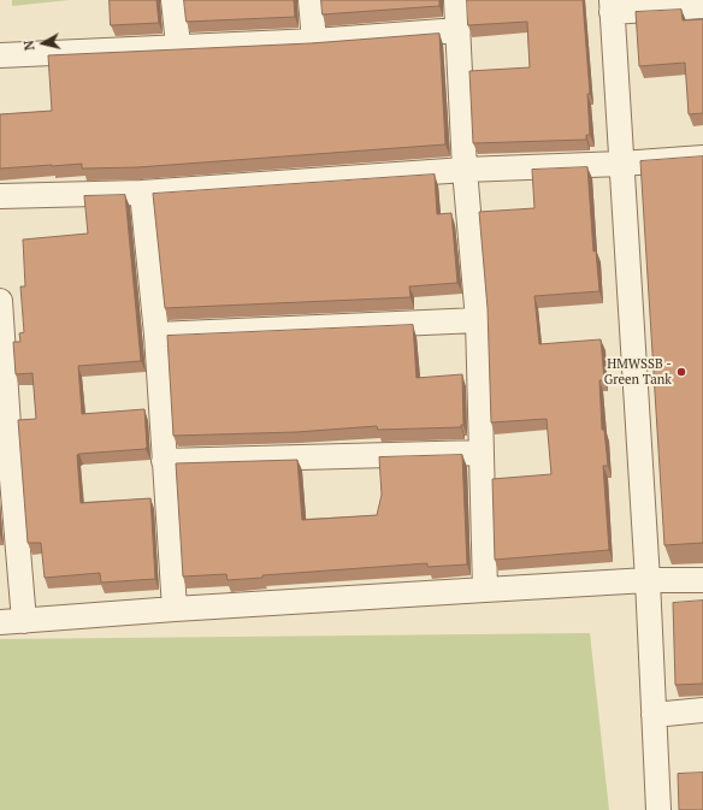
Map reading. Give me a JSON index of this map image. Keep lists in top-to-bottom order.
{
  "places": ["HMWSSB - Green Tank"],
  "north": "left"
}
